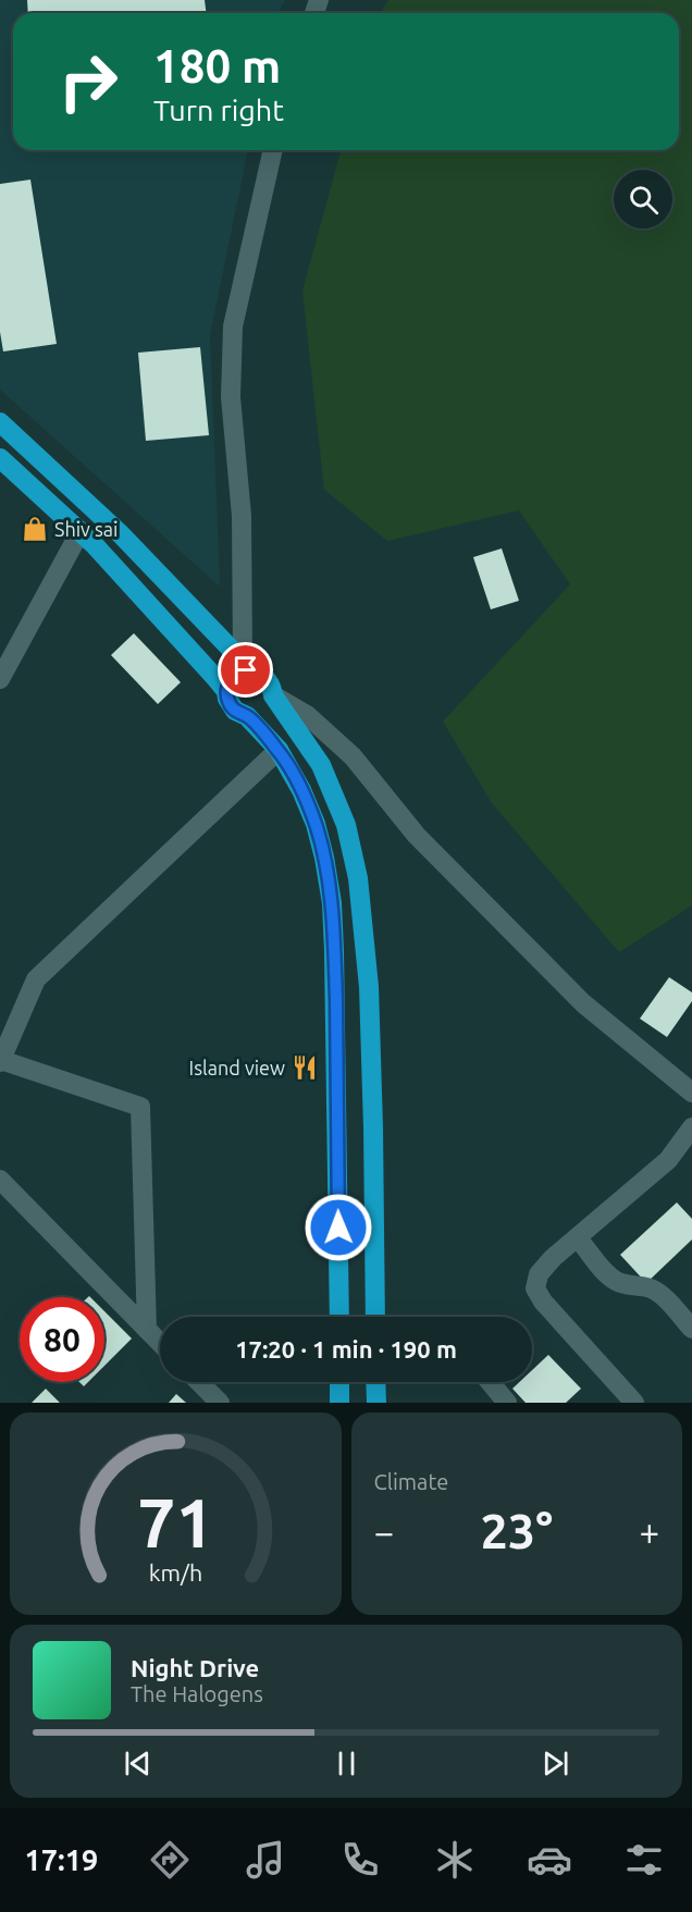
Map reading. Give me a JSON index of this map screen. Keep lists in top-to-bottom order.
{
  "places": {
    "shop": ["Shiv sai"],
    "restaurant": ["Island view"]
  },
  "page": {
    "turn": ["180 m", "Turn right"],
    "limit": "80",
    "trip": "17:20 · 1 min · 190 m",
    "tile": "Climate",
    "heat": ["−", "23°", "+"],
    "song": ["Night Drive", "The Halogens"],
    "tabs": "17:19",
    "gauge": ["71", "km/h"]
  }
}
